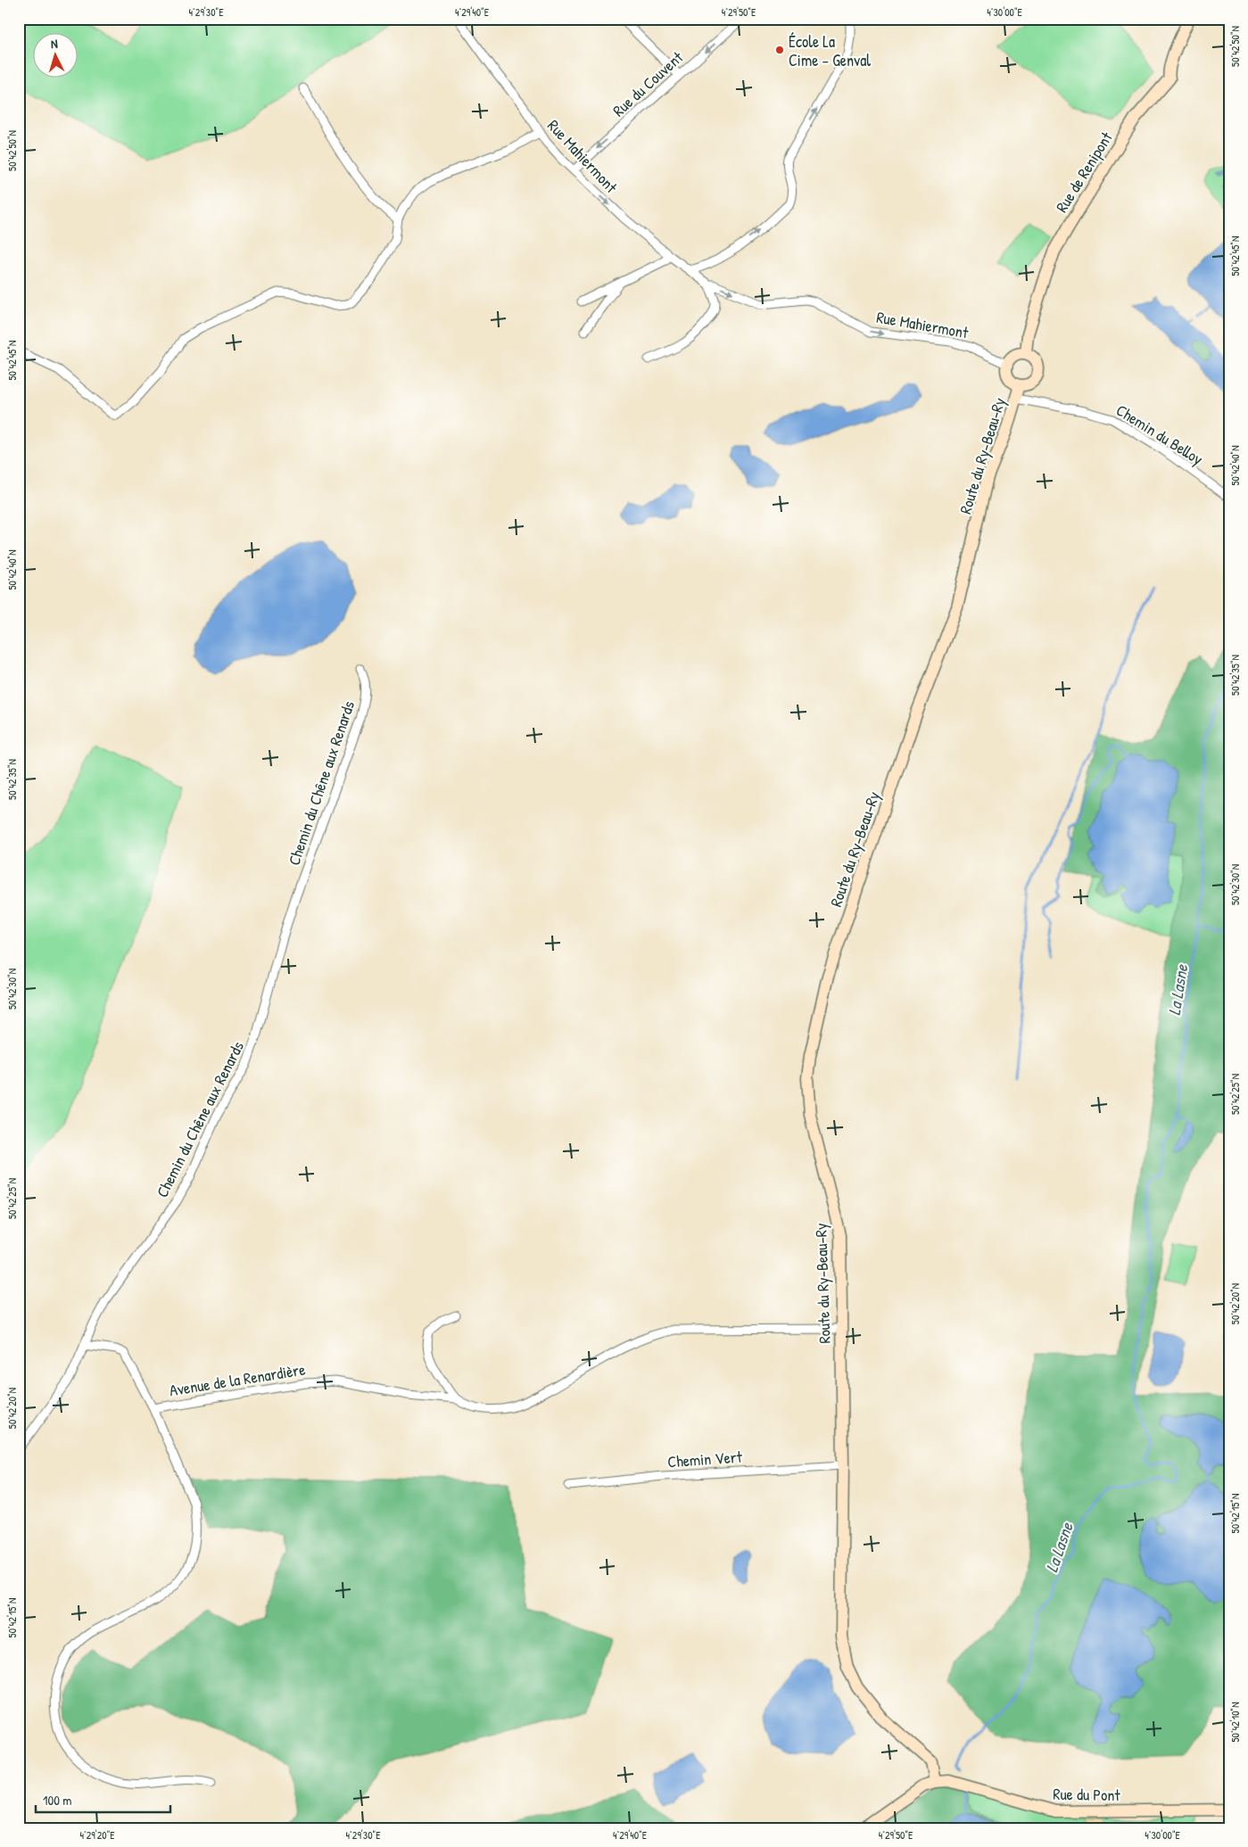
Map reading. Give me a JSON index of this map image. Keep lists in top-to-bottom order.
{
  "streets": {
    "street": [
      "Rue du Couvent",
      "Rue Mahiermont",
      "Rue de Renipont",
      "Chemin du Belloy",
      "Route du Ry-Beau-Ry",
      "Chemin du Chêne aux Renards",
      "Avenue de la Renardière",
      "Chemin Vert",
      "Rue du Pont"
    ]
  },
  "crossings": [
    ["Rue du Couvent", "Rue Mahiermont"],
    ["Rue Mahiermont", "Rue de Renipont"],
    ["Rue Mahiermont", "Route du Ry-Beau-Ry"],
    ["Rue de Renipont", "Route du Ry-Beau-Ry"],
    ["Chemin du Belloy", "Route du Ry-Beau-Ry"],
    ["Route du Ry-Beau-Ry", "Avenue de la Renardière"],
    ["Route du Ry-Beau-Ry", "Chemin Vert"],
    ["Route du Ry-Beau-Ry", "Rue du Pont"],
    ["Chemin du Chêne aux Renards", "Avenue de la Renardière"]
  ],
  "one_way": ["Rue du Couvent", "Rue Mahiermont"],
  "water": ["La Lasne"],
  "places": ["École La Cime – Genval"],
  "scale_bar": "100 m",
  "north": "top",
  "coordinates": [
    "4°29'30\"E",
    "4°29'40\"E",
    "4°29'50\"E",
    "4°30'00\"E",
    "50°42'50\"N",
    "50°42'45\"N",
    "50°42'40\"N",
    "50°42'35\"N",
    "50°42'30\"N",
    "50°42'25\"N",
    "50°42'20\"N",
    "50°42'15\"N",
    "50°42'10\"N",
    "4°29'20\"E"
  ]
}
